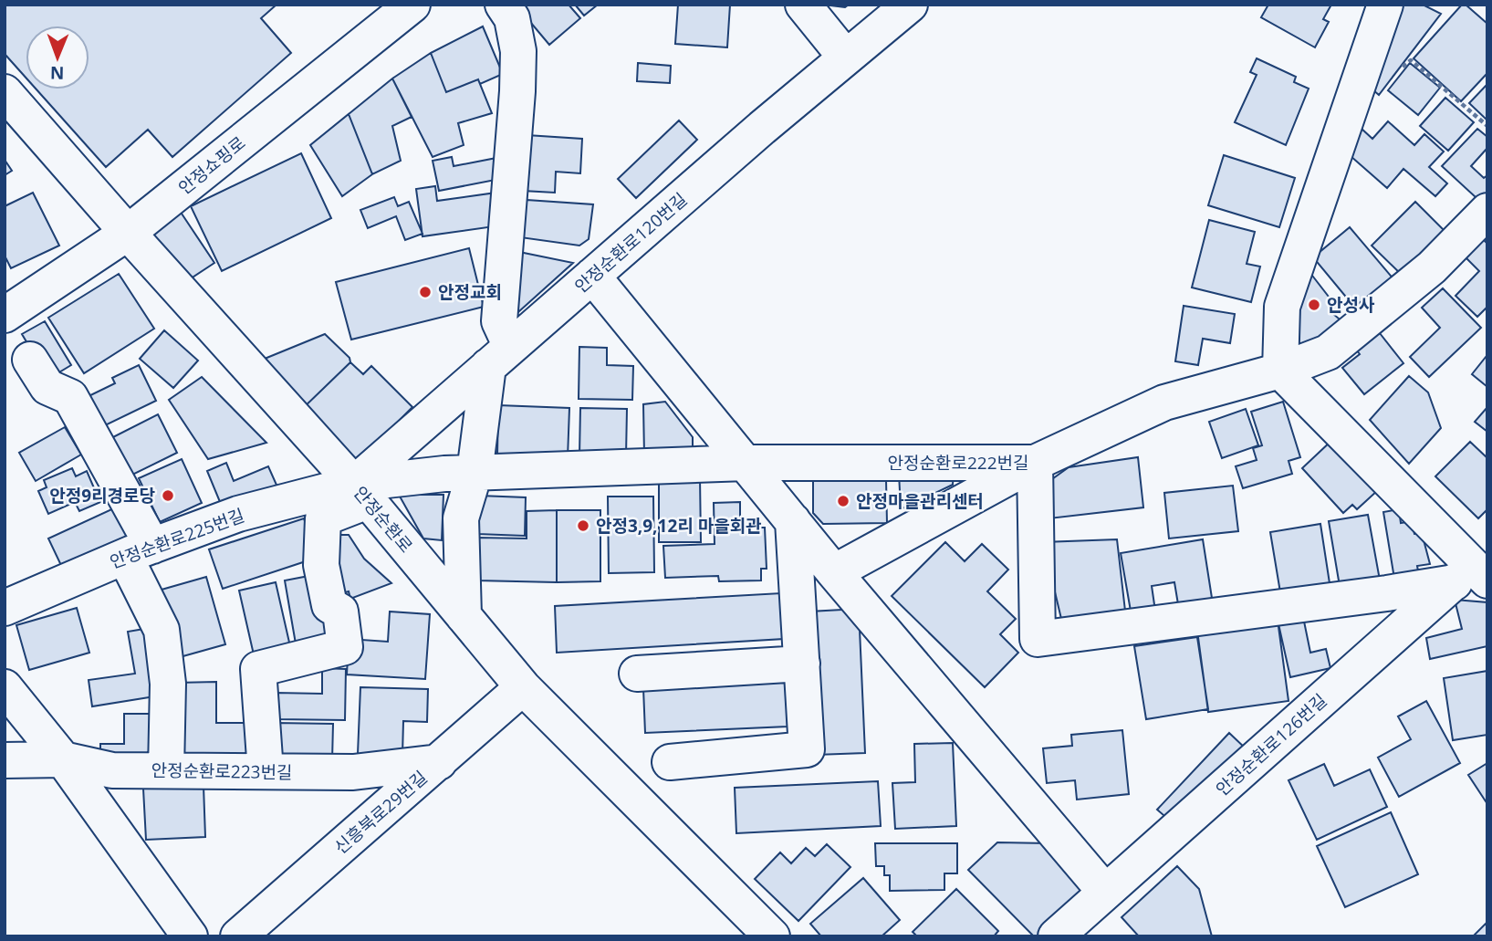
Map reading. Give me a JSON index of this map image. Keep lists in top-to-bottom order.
{
  "streets": {
    "street": [
      "안정쇼핑로",
      "안정순환로120번길",
      "안정순환로222번길",
      "안정순환로",
      "안정순환로225번길",
      "안정순환로126번길",
      "안정순환로223번길",
      "신흥북로29번길"
    ]
  },
  "crossings": [
    ["안정쇼핑로", "안정순환로"],
    ["안정순환로120번길", "안정순환로222번길"],
    ["안정순환로120번길", "안정순환로"],
    ["안정순환로120번길", "안정순환로225번길"],
    ["안정순환로222번길", "안정순환로"],
    ["안정순환로222번길", "안정순환로225번길"],
    ["안정순환로", "안정순환로225번길"],
    ["안정순환로", "신흥북로29번길"],
    ["안정순환로223번길", "신흥북로29번길"]
  ],
  "places": [
    "안정교회",
    "안성사",
    "안정9리경로당",
    "안정마을관리센터",
    "안정3,9,12리 마을회관"
  ],
  "north": "bottom"
}
